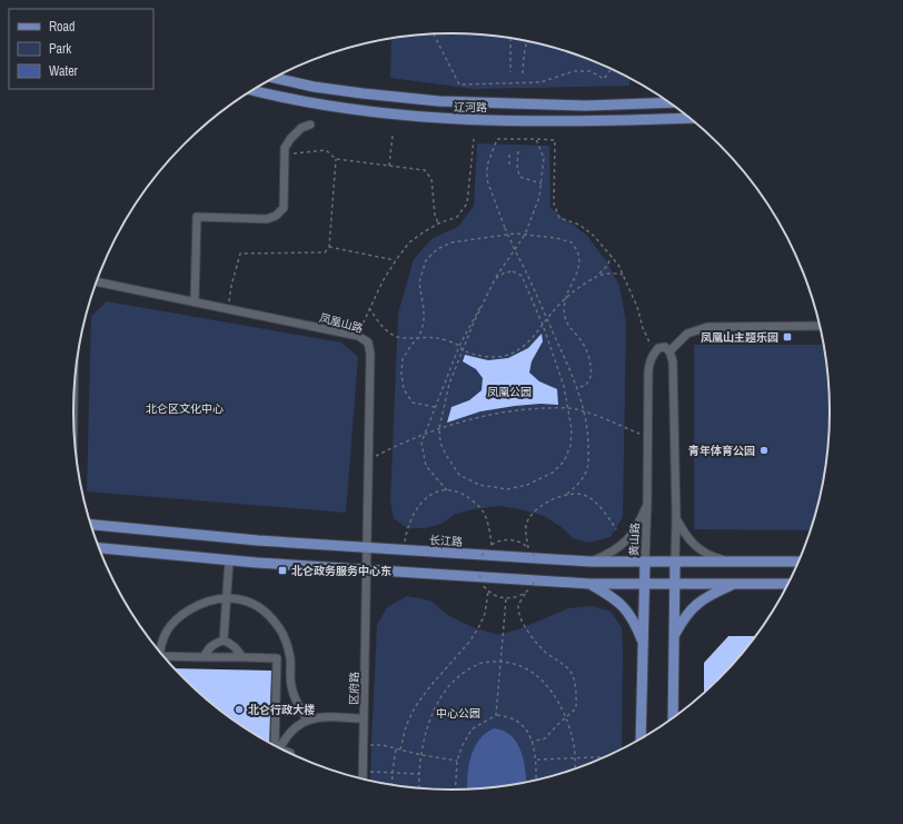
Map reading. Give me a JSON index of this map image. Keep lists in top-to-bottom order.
{
  "streets": {
    "main road": ["辽河路", "黄山路", "长江路"],
    "street": ["凤凰山路", "区府路"]
  },
  "crossings": [
    ["凤凰山路", "长江路"],
    ["凤凰山路", "区府路"],
    ["黄山路", "长江路"]
  ],
  "parks": ["凤凰公园", "北仑区文化中心", "中心公园"],
  "places": {
    "transit": ["凤凰山主题乐园", "北仑政务服务中心东"],
    "other": ["青年体育公园", "北仑行政大楼"]
  },
  "legend": ["Road", "Park", "Water"]
}
